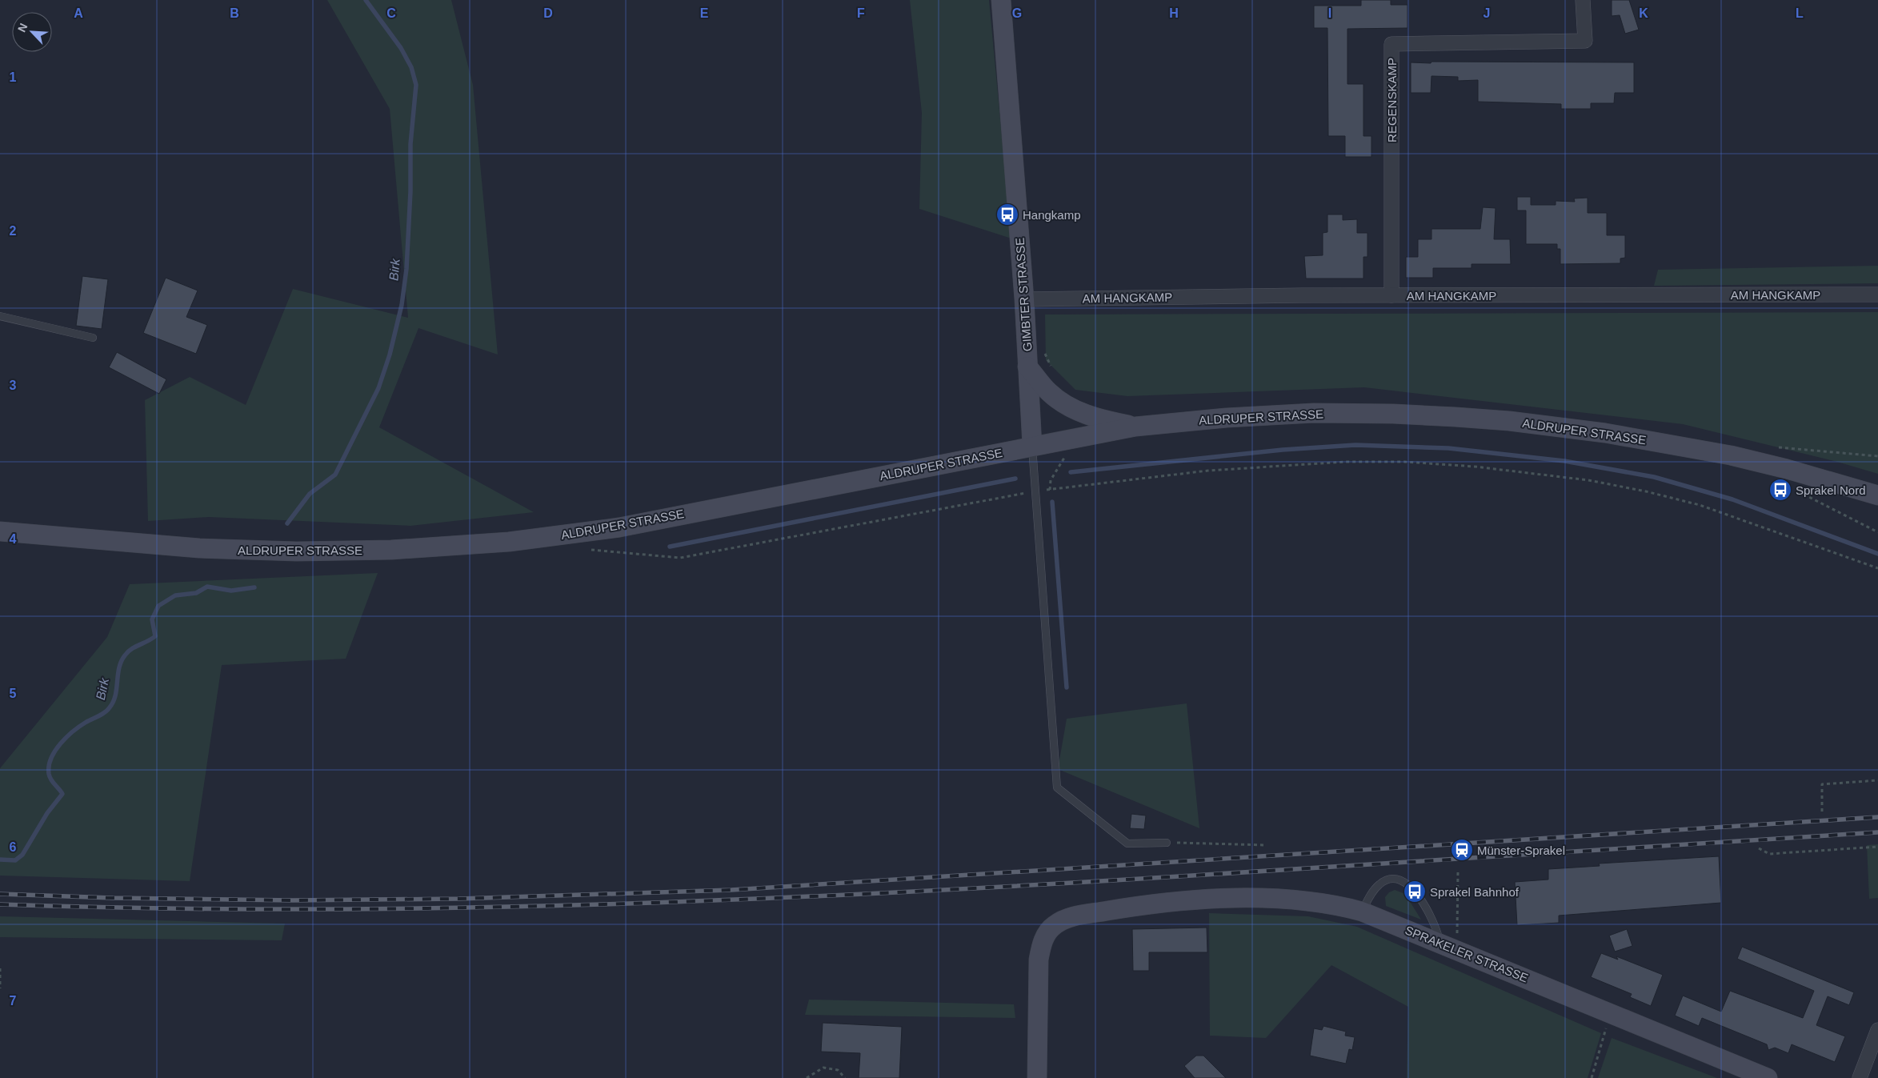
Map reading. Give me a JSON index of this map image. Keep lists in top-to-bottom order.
{
  "streets": {
    "main road": ["GIMBTER STRASSE", "ALDRUPER STRASSE", "SPRAKELER STRASSE"],
    "street": ["REGENSKAMP", "AM HANGKAMP"]
  },
  "crossings": [
    ["REGENSKAMP", "AM HANGKAMP"],
    ["GIMBTER STRASSE", "AM HANGKAMP"],
    ["GIMBTER STRASSE", "ALDRUPER STRASSE"]
  ],
  "water": ["Birk"],
  "places": {
    "bus stop": ["Hangkamp", "Sprakel Nord", "Sprakel Bahnhof"],
    "station": ["Münster-Sprakel"]
  },
  "north": "top left",
  "grid": {
    "columns": [
      "A",
      "B",
      "C",
      "D",
      "E",
      "F",
      "G",
      "H",
      "I",
      "J",
      "K",
      "L"
    ],
    "rows": [
      "1",
      "2",
      "3",
      "4",
      "5",
      "6",
      "7"
    ]
  }
}
